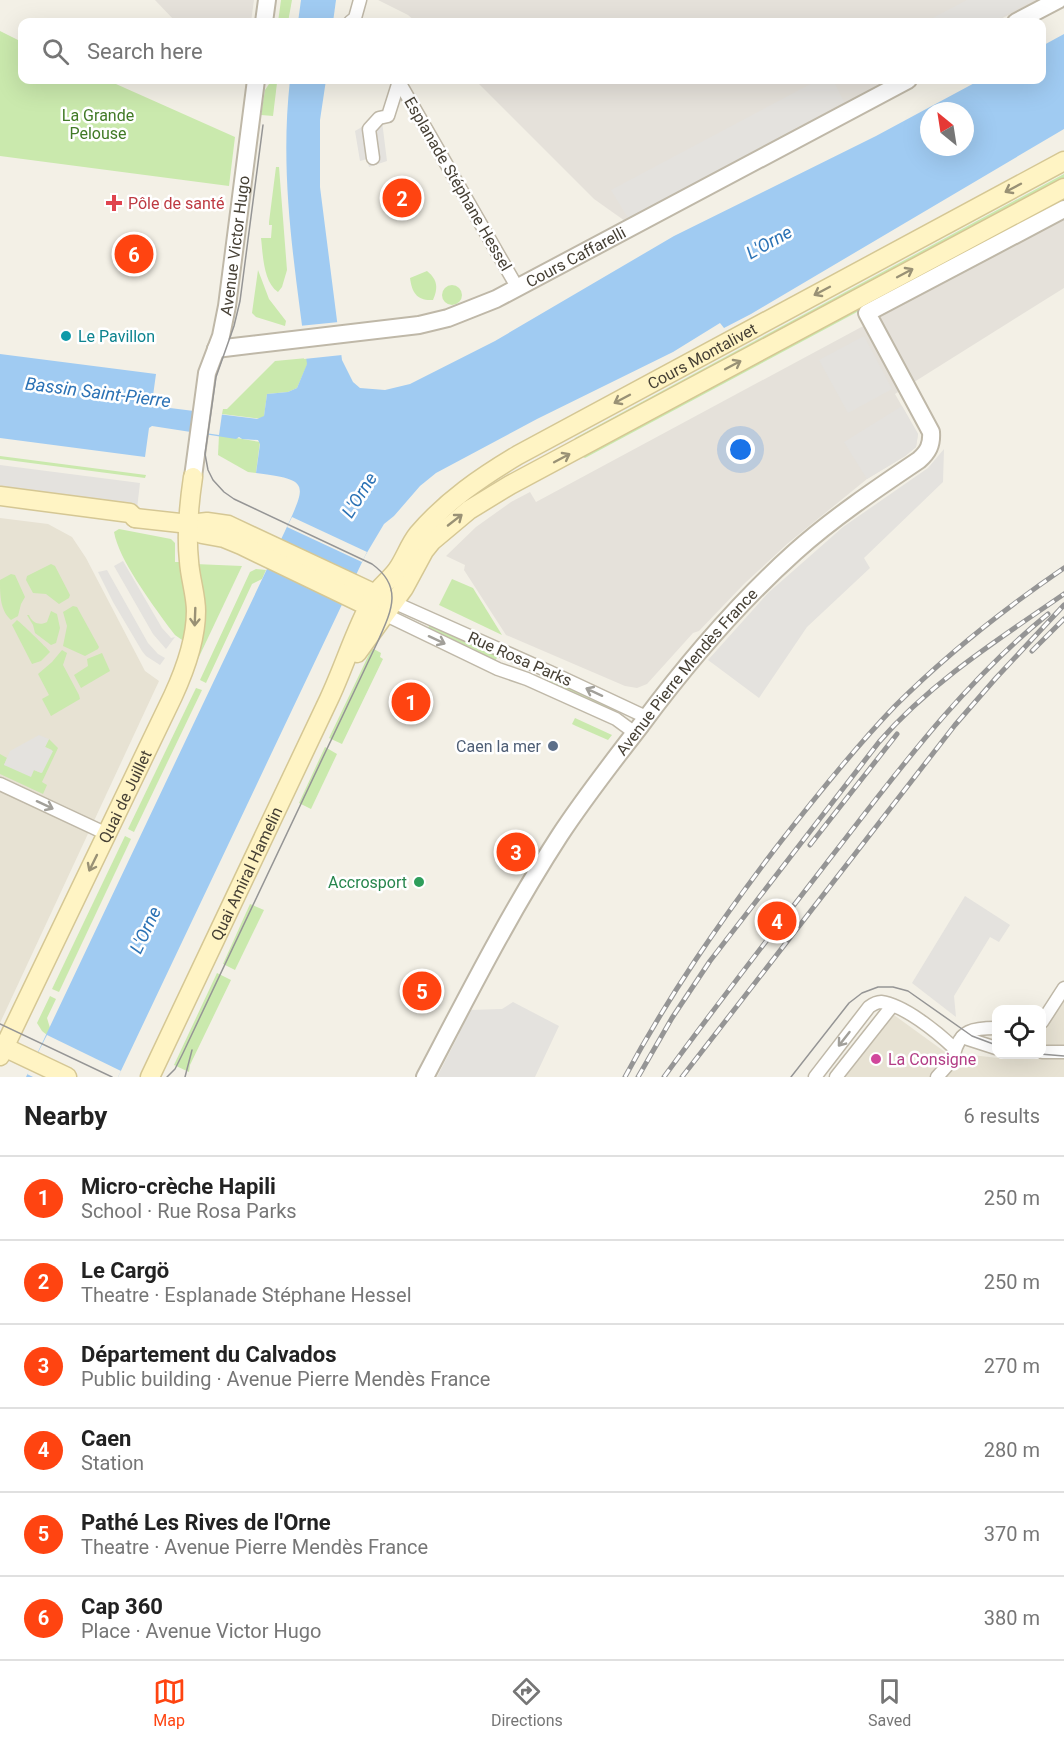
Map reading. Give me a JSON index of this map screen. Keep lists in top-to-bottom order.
{
  "streets": {
    "main road": ["Cours Montalivet", "Quai de Juillet", "Quai Amiral Hamelin"],
    "street": [
      "Esplanade Stéphane Hessel",
      "Avenue Victor Hugo",
      "Cours Caffarelli",
      "Rue Rosa Parks",
      "Avenue Pierre Mendès France"
    ]
  },
  "crossings": [
    ["Esplanade Stéphane Hessel", "Cours Caffarelli"],
    ["Avenue Victor Hugo", "Cours Caffarelli"],
    ["Cours Montalivet", "Rue Rosa Parks"],
    ["Cours Montalivet", "Quai Amiral Hamelin"],
    ["Rue Rosa Parks", "Avenue Pierre Mendès France"],
    ["Rue Rosa Parks", "Quai Amiral Hamelin"]
  ],
  "one_way": ["Quai de Juillet"],
  "water": ["L'Orne", "Bassin Saint-Pierre"],
  "parks": ["La Grande Pelouse"],
  "places": {
    "health": ["Pôle de santé"],
    "other": [
      "Le Pavillon",
      "Caen la mer",
      "Accrosport",
      "La Consigne"
    ]
  },
  "north": "top left",
  "page": {
    "search": "Search here",
    "pins": [
      "2",
      "6",
      "1",
      "3",
      "4",
      "5"
    ],
    "heading": ["Nearby", "6 results"],
    "list": [
      {
        "mark": "1",
        "name": "Micro-crèche Hapili",
        "note": "School · Rue Rosa Parks",
        "value": "250 m"
      },
      {
        "mark": "2",
        "name": "Le Cargö",
        "note": "Theatre · Esplanade Stéphane Hessel",
        "value": "250 m"
      },
      {
        "mark": "3",
        "name": "Département du Calvados",
        "note": "Public building · Avenue Pierre Mendès France",
        "value": "270 m"
      },
      {
        "mark": "4",
        "name": "Caen",
        "note": "Station",
        "value": "280 m"
      },
      {
        "mark": "5",
        "name": "Pathé Les Rives de l'Orne",
        "note": "Theatre · Avenue Pierre Mendès France",
        "value": "370 m"
      },
      {
        "mark": "6",
        "name": "Cap 360",
        "note": "Place · Avenue Victor Hugo",
        "value": "380 m"
      }
    ],
    "nav": ["Map", "Directions", "Saved"]
  }
}
